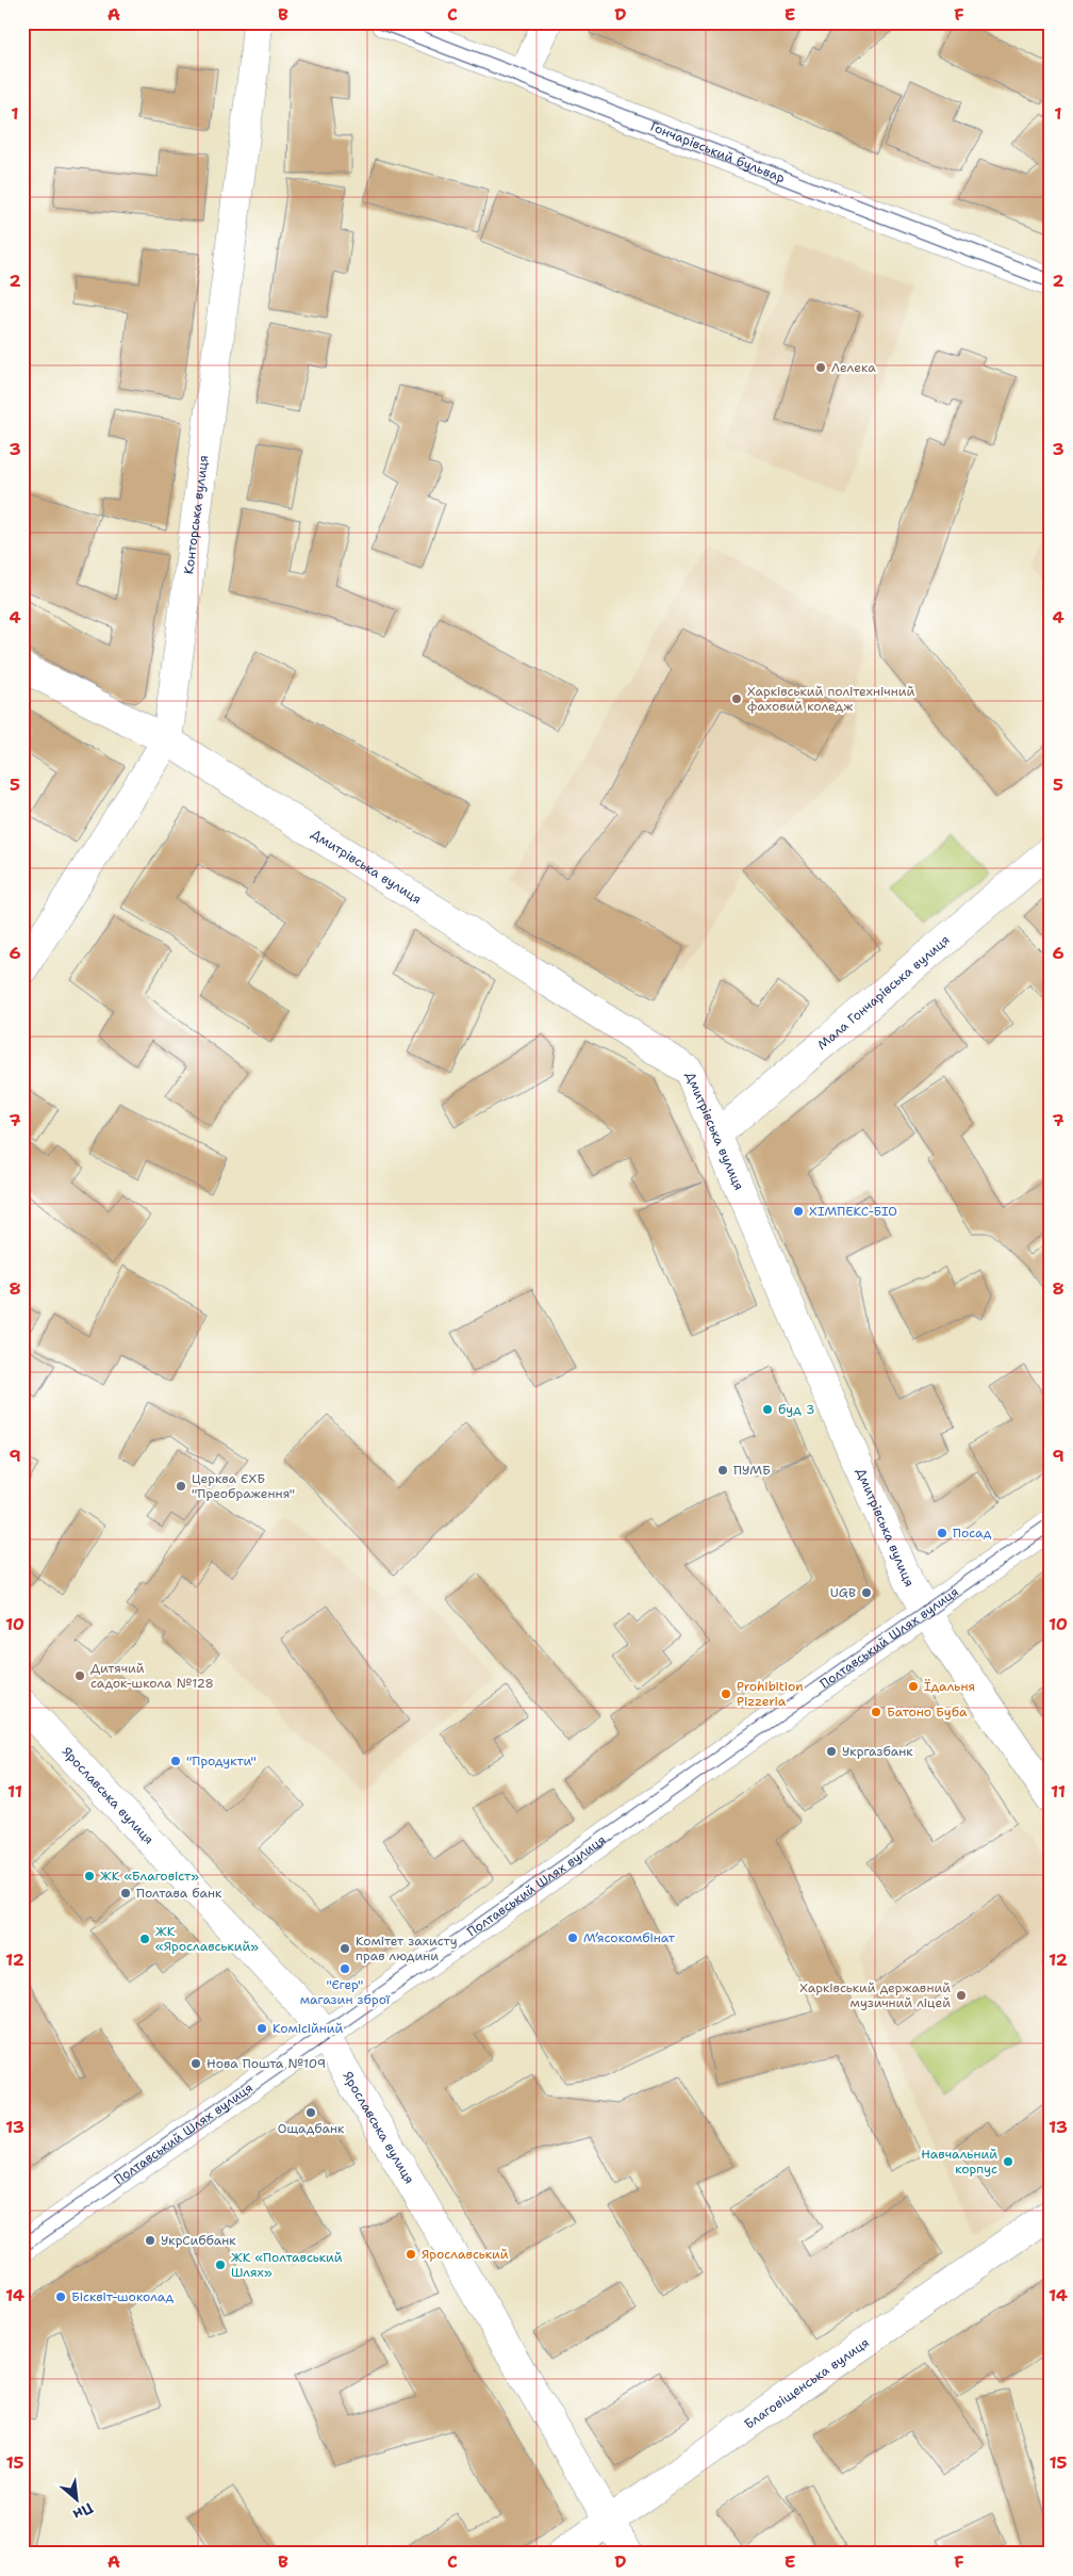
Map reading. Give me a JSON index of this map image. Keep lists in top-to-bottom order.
{
  "streets": {
    "street": [
      "Гончарівський бульвар",
      "Конторська вулиця",
      "Дмитрівська вулиця",
      "Мала Гончарівська вулиця",
      "Полтавський Шлях вулиця",
      "Ярославська вулиця",
      "Благовіщенська вулиця"
    ]
  },
  "crossings": [
    ["Конторська вулиця", "Дмитрівська вулиця"],
    ["Дмитрівська вулиця", "Мала Гончарівська вулиця"],
    ["Дмитрівська вулиця", "Полтавський Шлях вулиця"],
    ["Полтавський Шлях вулиця", "Ярославська вулиця"],
    ["Ярославська вулиця", "Благовіщенська вулиця"]
  ],
  "places": [
    "Лелека",
    "Харківський політехнічний фаховий коледж",
    "ХІМПЕКС-БІО",
    "буд 3",
    "ПУМБ",
    "Церква ЄХБ \"Преображення\"",
    "Посад",
    "UGB",
    "Дитячий садок-школа №128",
    "Їдальня",
    "Prohibition Pizzeria",
    "Батоно Буба",
    "Укргазбанк",
    "\"Продукти\"",
    "ЖК «Благовіст»",
    "Полтава банк",
    "М’ясокомбінат",
    "ЖК «Ярославський»",
    "Комітет захисту прав людини",
    "\"Єгер\" магазин зброї",
    "Харківський державний музичний ліцей",
    "Комісійний",
    "Нова Пошта №109",
    "Ощадбанк",
    "Навчальний корпус",
    "УкрСиббанк",
    "Ярославський",
    "ЖК «Полтавський Шлях»",
    "Бісквіт-шоколад"
  ],
  "north": "bottom right",
  "grid": {
    "columns": [
      "A",
      "B",
      "C",
      "D",
      "E",
      "F"
    ],
    "rows": [
      "1",
      "2",
      "3",
      "4",
      "5",
      "6",
      "7",
      "8",
      "9",
      "10",
      "11",
      "12",
      "13",
      "14",
      "15"
    ]
  }
}
